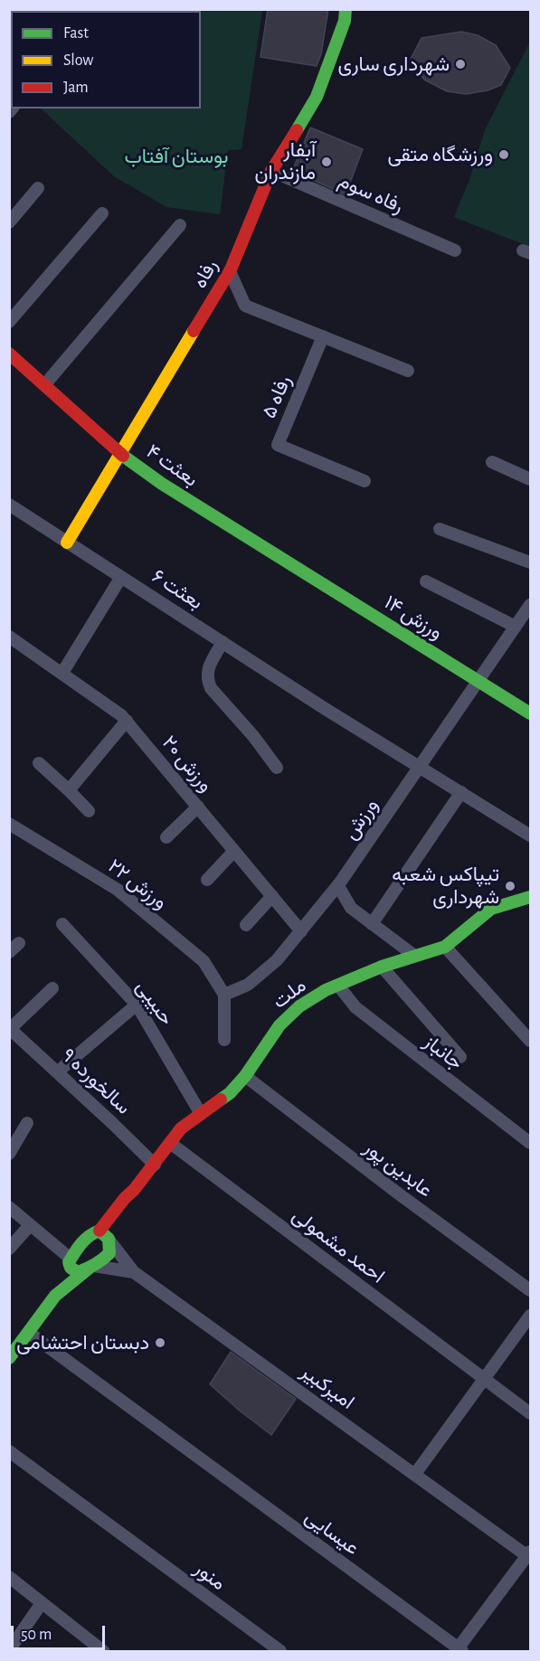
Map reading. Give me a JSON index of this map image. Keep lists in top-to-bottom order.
{
  "streets": {
    "street": [
      "رفاه سوم",
      "رفاه",
      "رفاه ۵",
      "بعثت ۴",
      "بعثت ۶",
      "ورزش ۱۴",
      "ورزش ۲۰",
      "ورزش",
      "ورزش ۲۲",
      "ملت",
      "حبیبی",
      "جانباز",
      "سالخورده ۹",
      "عابدین پور",
      "احمد مشمولی",
      "امیرکبیر",
      "عیسایی",
      "منور"
    ]
  },
  "crossings": [
    ["رفاه سوم", "رفاه"],
    ["رفاه", "بعثت ۴"],
    ["رفاه", "بعثت ۶"],
    ["بعثت ۴", "ورزش ۱۴"],
    ["بعثت ۶", "ورزش"],
    ["ورزش ۱۴", "ورزش"],
    ["ورزش ۲۰", "ورزش"],
    ["ورزش", "ورزش ۲۲"],
    ["ملت", "حبیبی"],
    ["ملت", "جانباز"],
    ["ملت", "سالخورده ۹"],
    ["ملت", "عابدین پور"],
    ["ملت", "احمد مشمولی"],
    ["ملت", "امیرکبیر"]
  ],
  "parks": ["بوستان آفتاب"],
  "places": [
    "شهرداری ساری",
    "ورزشگاه متقی",
    "آبفار مازندران",
    "تیپاکس شعبه شهرداری",
    "دبستان احتشامی"
  ],
  "legend": ["Fast", "Slow", "Jam"],
  "scale_bar": "50 m"
}
